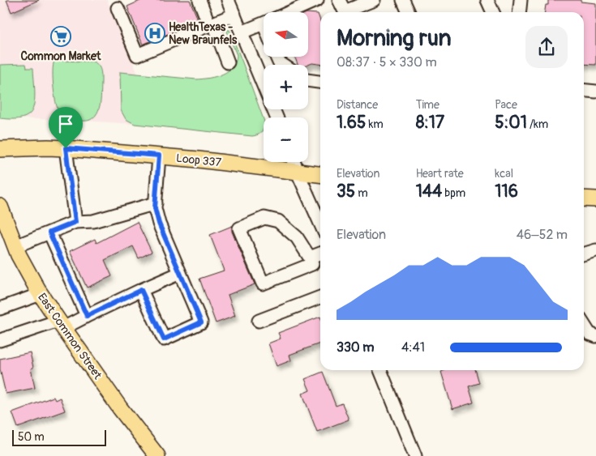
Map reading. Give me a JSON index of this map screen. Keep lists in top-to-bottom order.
{
  "streets": {
    "main road": ["Loop 337", "East Common Street"]
  },
  "places": {
    "hospital": ["HealthTexas - New Braunfels"],
    "supermarket": ["Common Market"]
  },
  "scale_bar": "50 m",
  "north": "left",
  "page": {
    "map_buttons": ["+", "−"],
    "heading": ["Morning run", "08:37 · 5 × 330 m"],
    "stats": [
      ["Distance", "1.65 km"],
      ["Time", "8:17"],
      ["Pace", "5:01 /km"],
      ["Elevation", "35 m"],
      ["Heart rate", "144 bpm"],
      ["kcal", "116"]
    ],
    "chart": ["Elevation", "46–52 m"],
    "list": [
      {
        "name": "330 m",
        "note": "4:41"
      }
    ],
    "scale": "50 m"
  }
}
